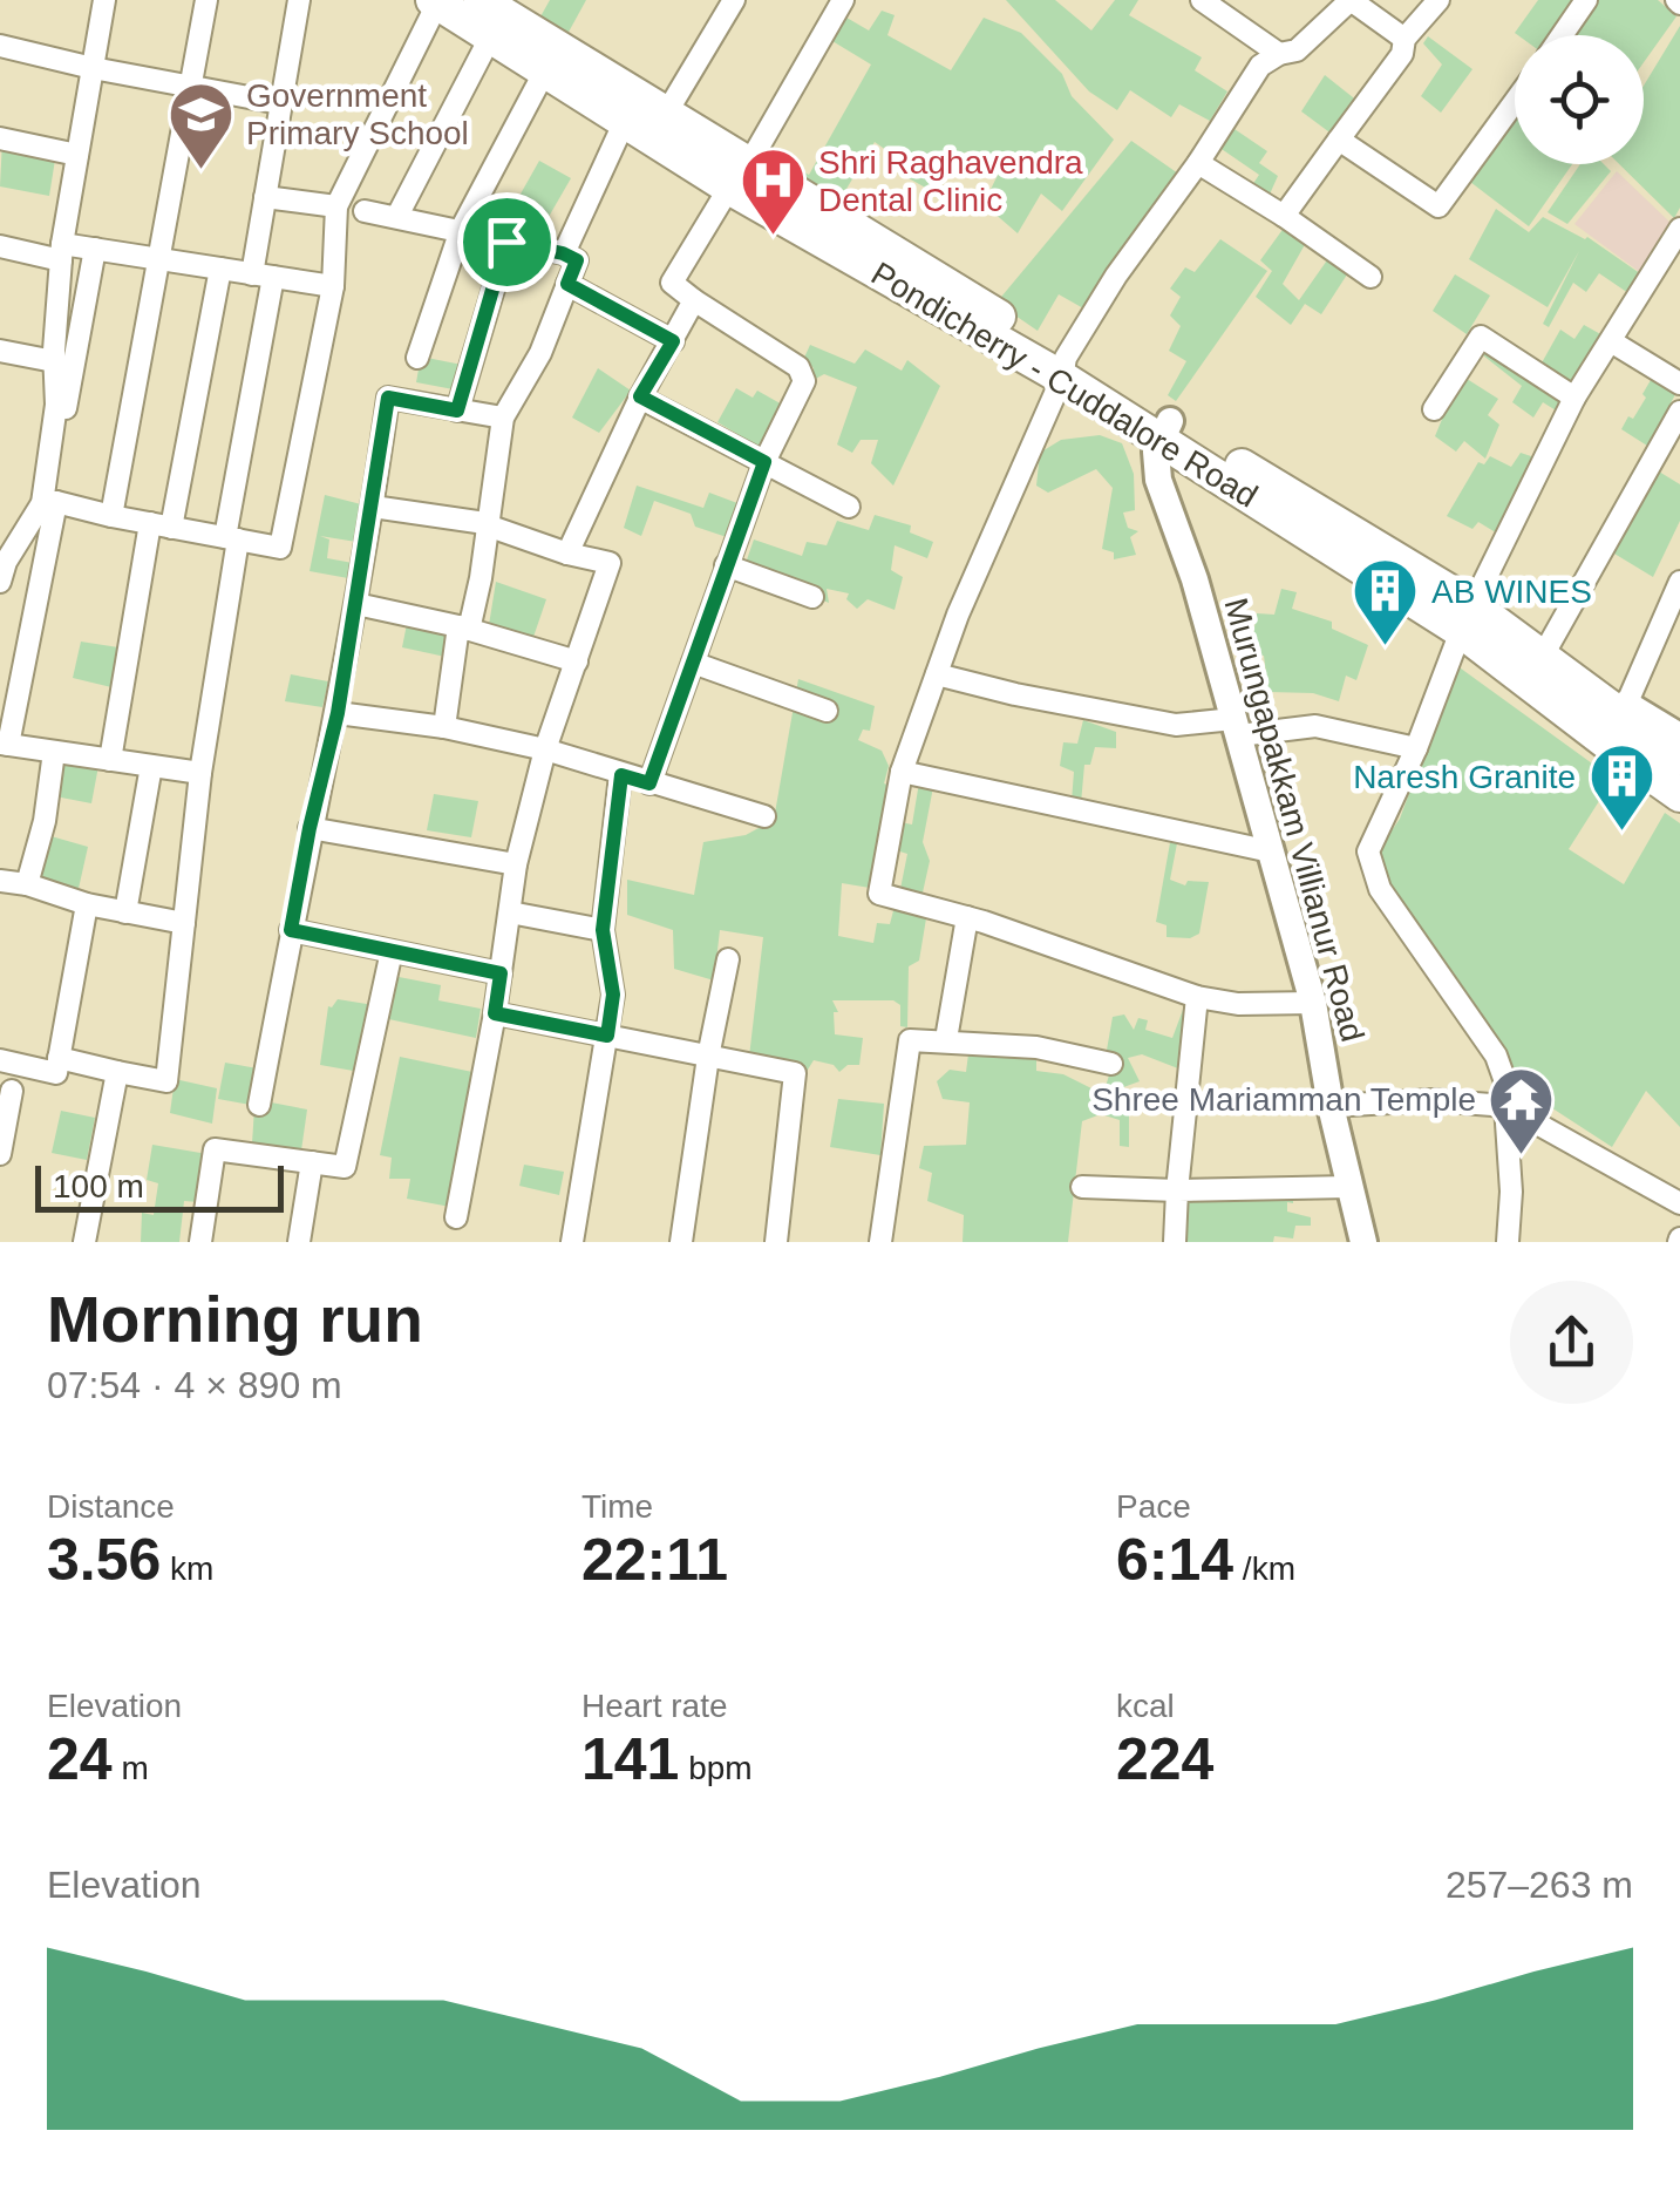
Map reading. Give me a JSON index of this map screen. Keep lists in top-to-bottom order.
{
  "streets": {
    "highway": ["Pondicherry - Cuddalore Road"],
    "main road": ["Murungapakkam Villianur Road"]
  },
  "crossings": [
    ["Pondicherry - Cuddalore Road", "Murungapakkam Villianur Road"]
  ],
  "places": {
    "school or university": ["Government Primary School"],
    "hospital": ["Shri Raghavendra Dental Clinic"],
    "building": ["AB WINES", "Naresh Granite"],
    "temple": ["Shree Mariamman Temple"]
  },
  "scale_bar": "100 m",
  "page": {
    "scale": "100 m",
    "heading": ["Morning run", "07:54 · 4 × 890 m"],
    "stats": [
      ["Distance", "3.56 km"],
      ["Time", "22:11"],
      ["Pace", "6:14 /km"],
      ["Elevation", "24 m"],
      ["Heart rate", "141 bpm"],
      ["kcal", "224"]
    ],
    "chart": ["Elevation", "257–263 m"]
  }
}
